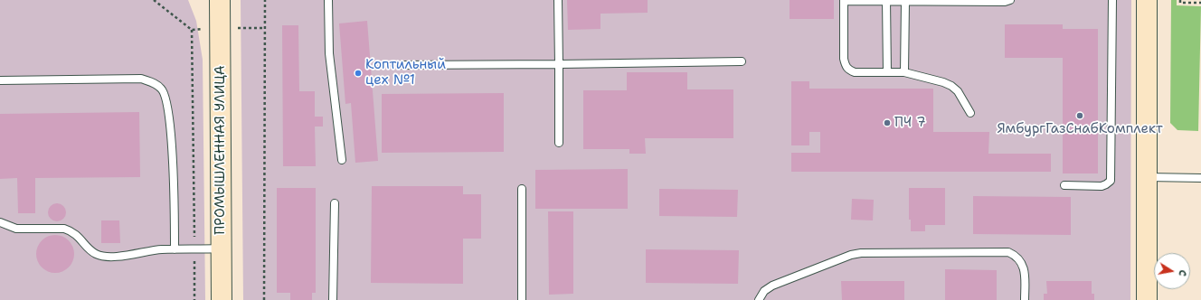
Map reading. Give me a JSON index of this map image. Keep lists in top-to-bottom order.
{
  "streets": {
    "main road": ["ПРОМЫШЛЕННАЯ УЛИЦА"]
  },
  "places": ["Коптильный цех №1", "ЯмбургГазСнабКомплект", "ПЧ 7"],
  "north": "right"
}
